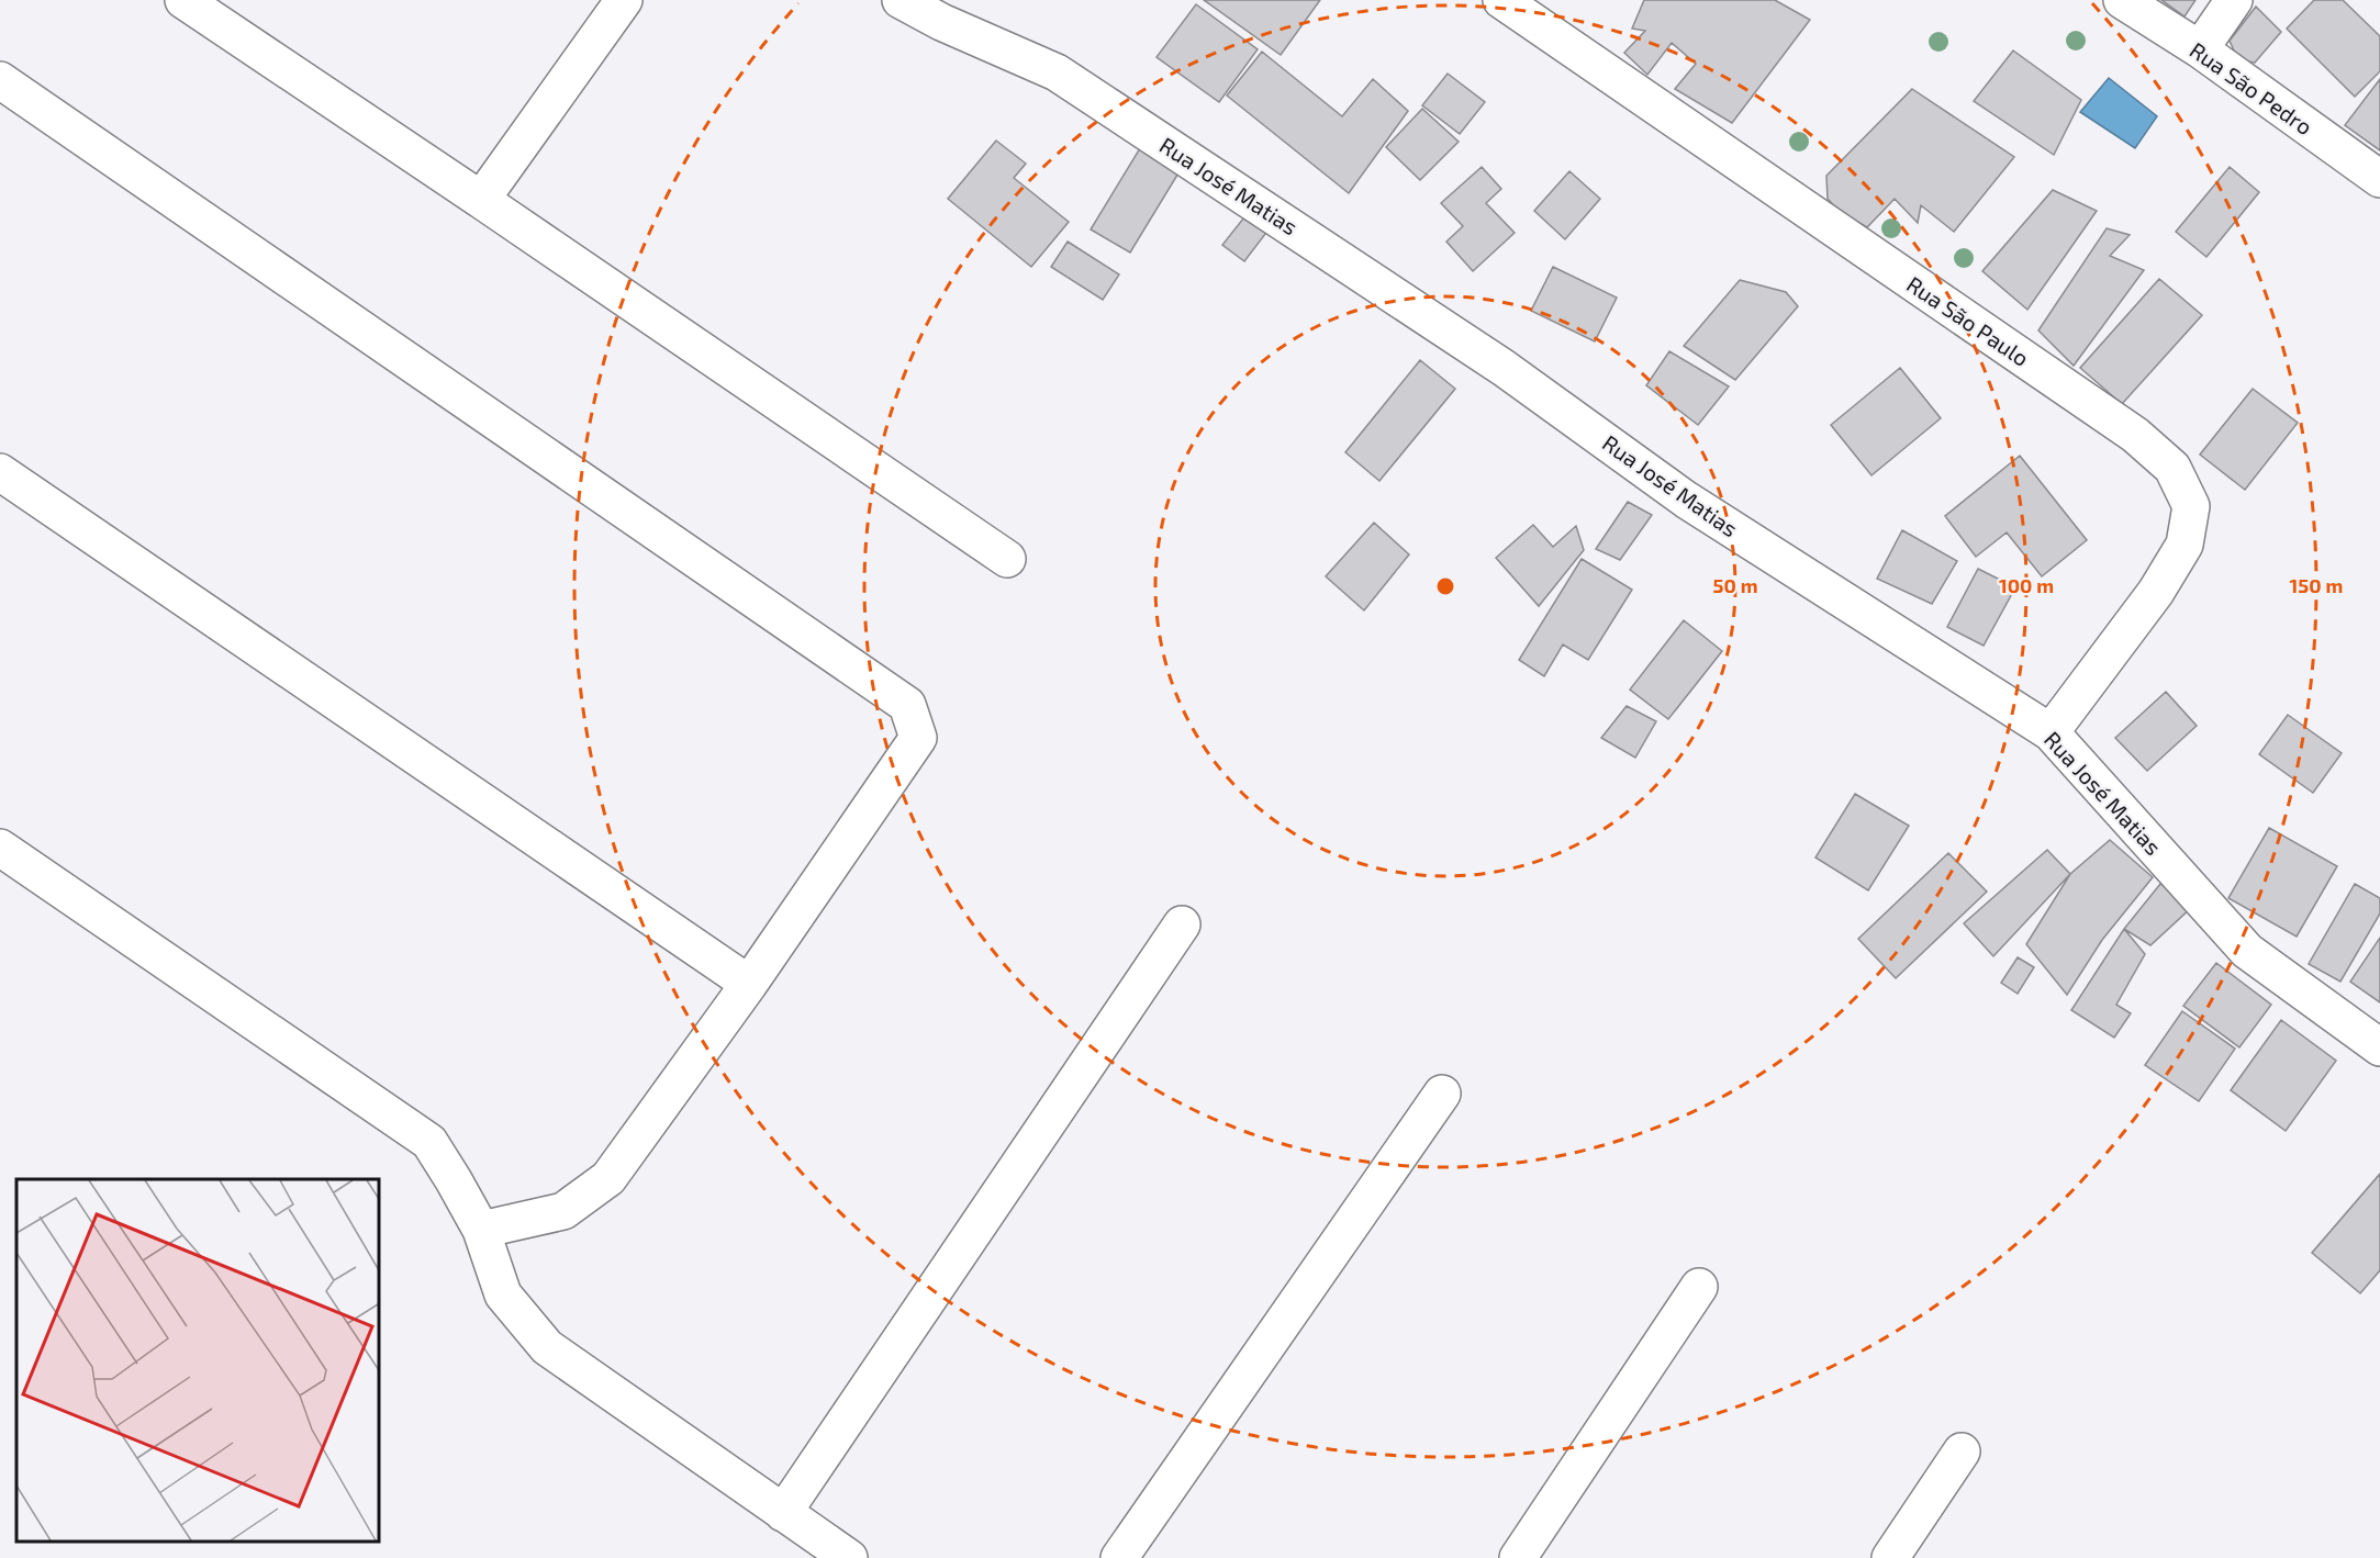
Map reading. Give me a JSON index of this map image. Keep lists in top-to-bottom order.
{
  "streets": {
    "street": ["Rua São Pedro", "Rua José Matias", "Rua São Paulo"]
  },
  "crossings": [
    ["Rua José Matias", "Rua São Paulo"]
  ],
  "rings": ["50 m", "100 m", "150 m"]
}
